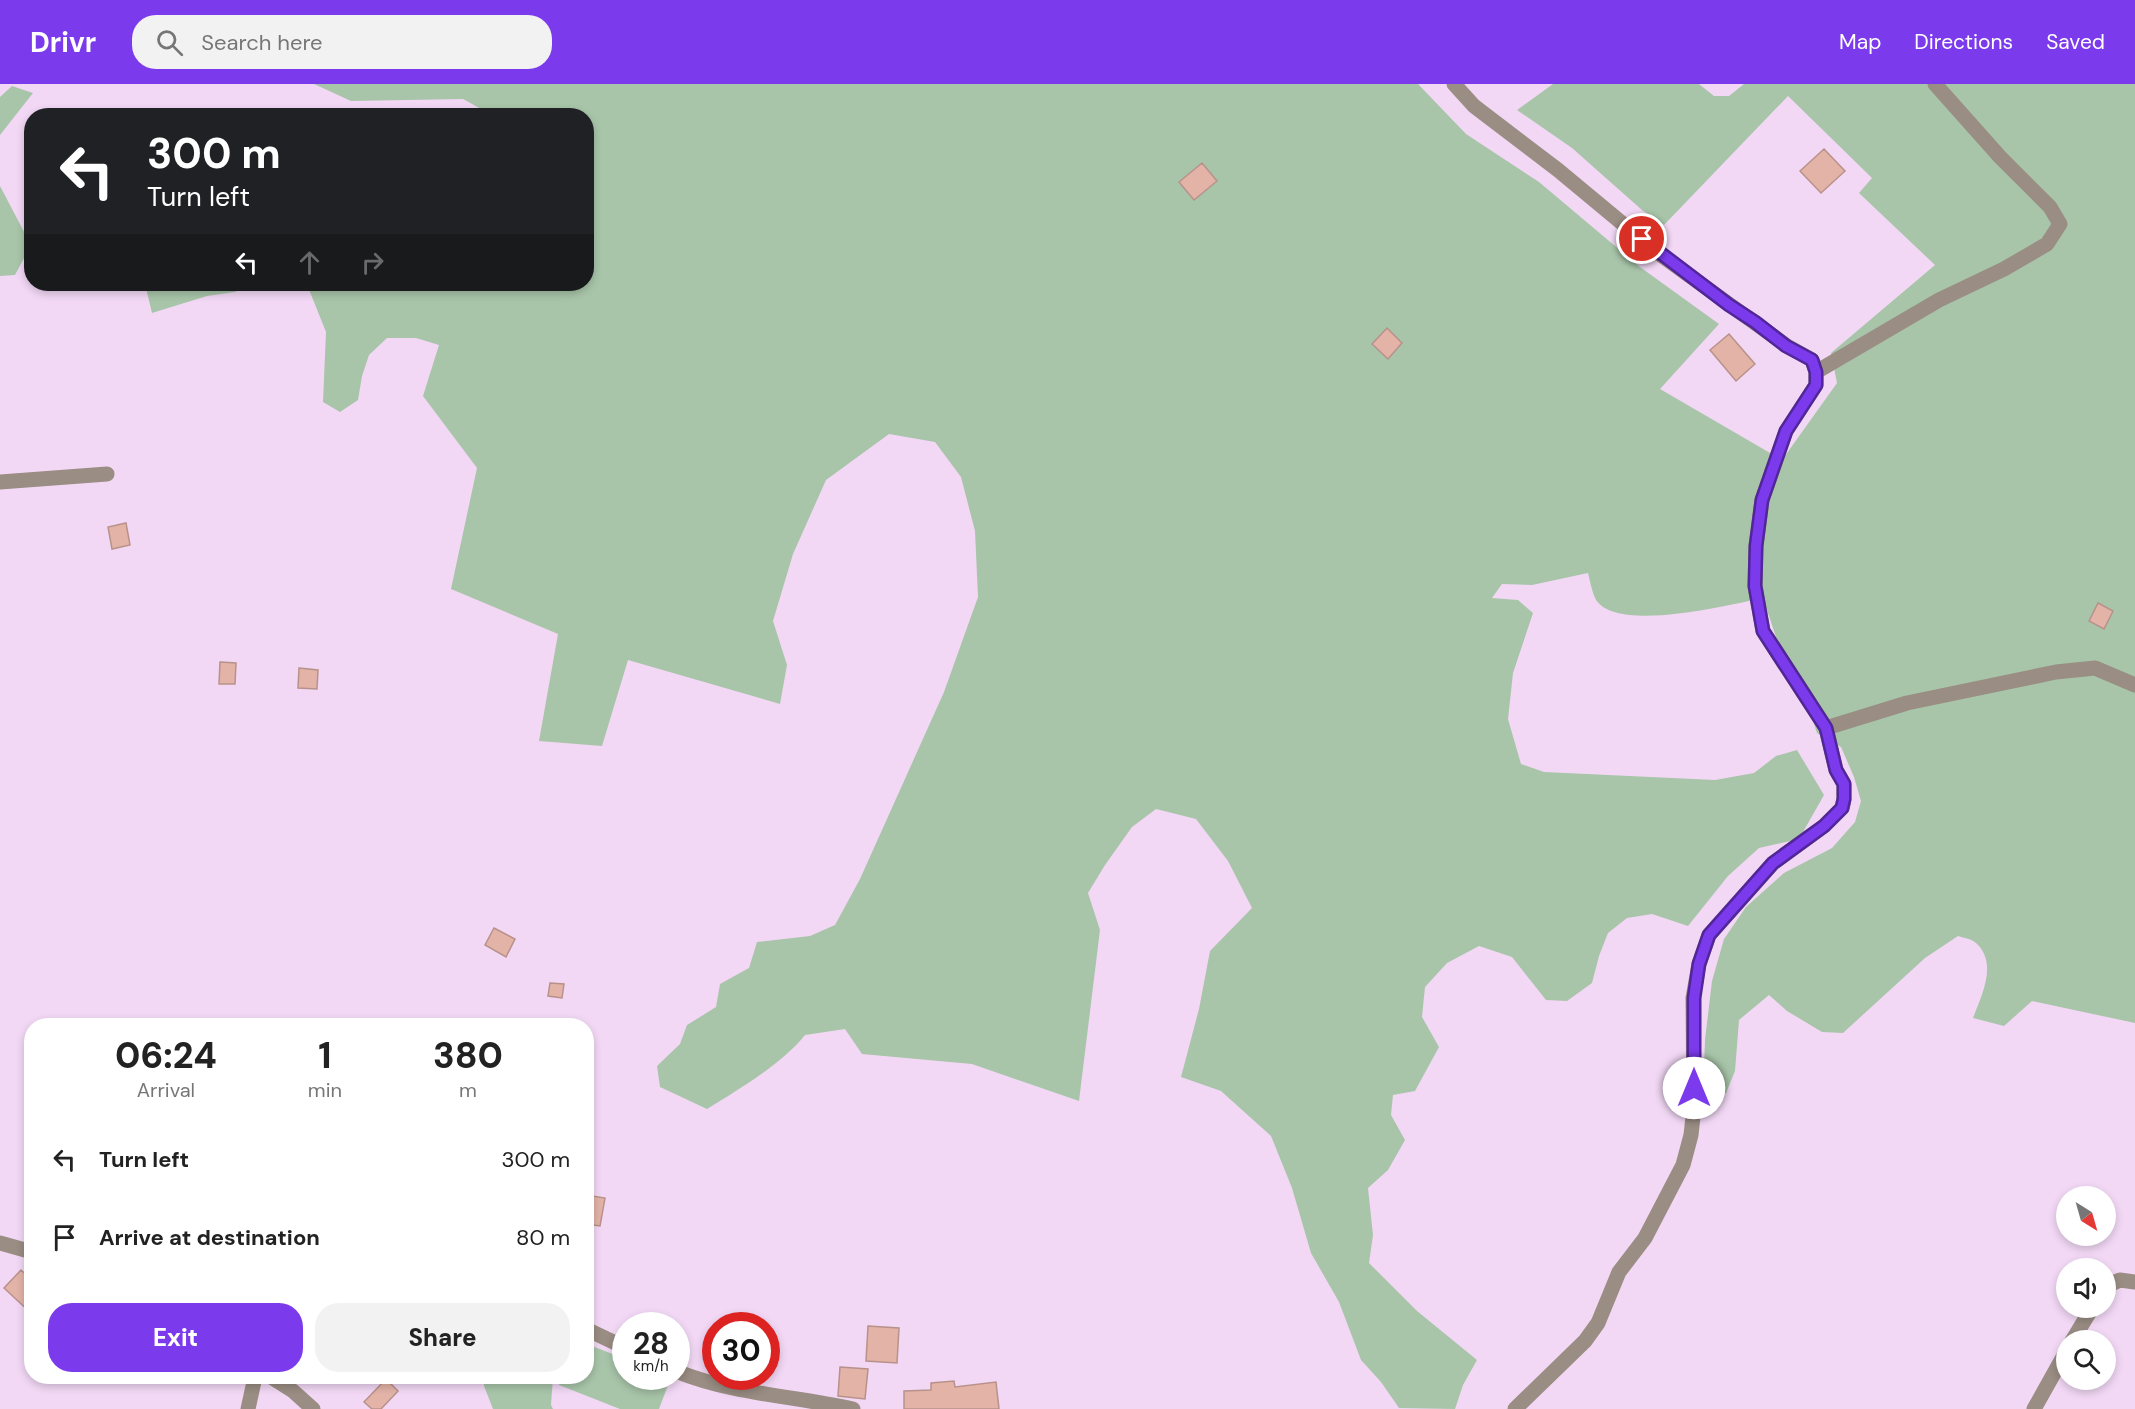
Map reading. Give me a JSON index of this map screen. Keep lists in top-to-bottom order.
{
  "north": "bottom right",
  "page": {
    "header": "Drivr",
    "search": "Search here",
    "nav": ["Map", "Directions", "Saved"],
    "turn": ["300 m", "Turn left"],
    "eta": [
      "06:24",
      "Arrival",
      "1",
      "min",
      "380",
      "m"
    ],
    "list": [
      {
        "name": "Turn left",
        "value": "300 m"
      },
      {
        "name": "Arrive at destination",
        "value": "80 m"
      }
    ],
    "buttons": ["Exit", "Share"],
    "speed": "28 km/h",
    "limit": "30"
  }
}
